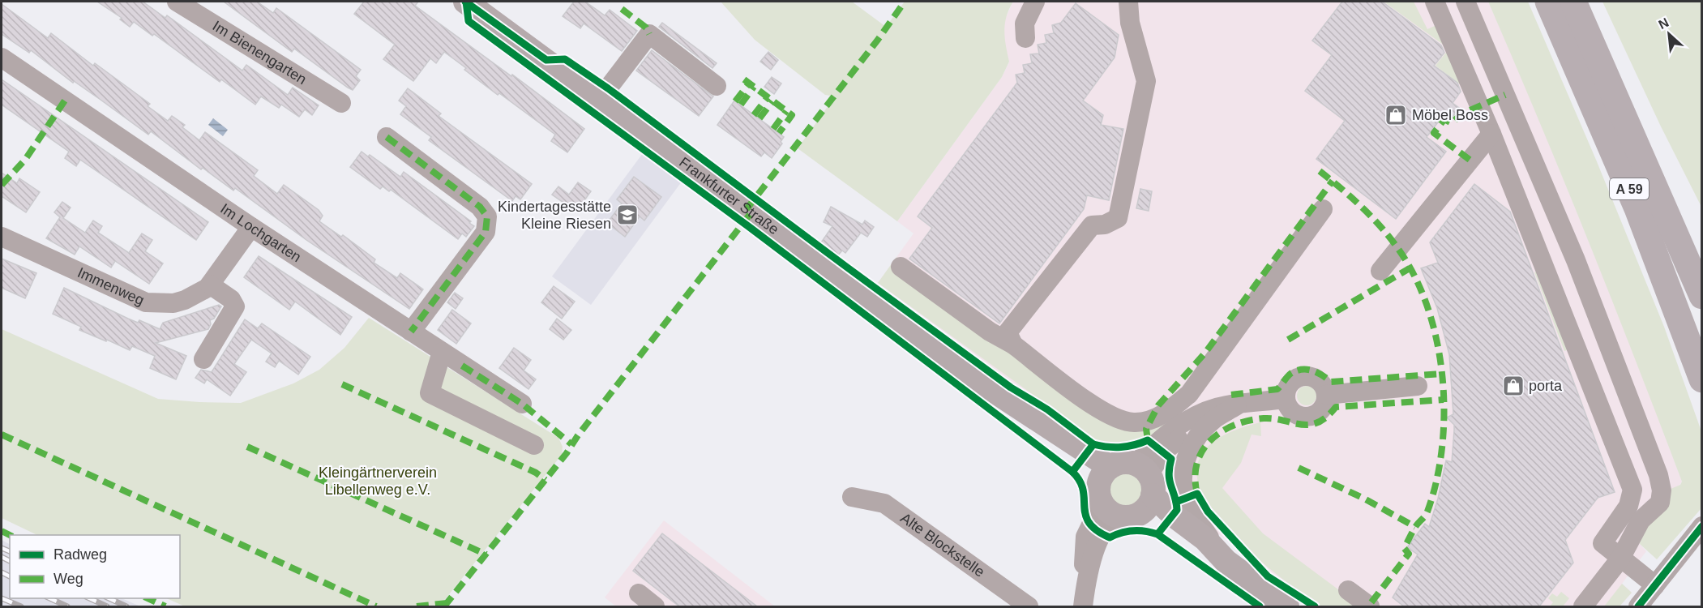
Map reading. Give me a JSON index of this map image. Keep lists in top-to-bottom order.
{
  "streets": {
    "highway": ["A 59"],
    "main road": ["Frankfurter Straße"],
    "street": [
      "Im Bienengarten",
      "Im Lochgarten",
      "Immenweg",
      "Alte Blockstelle"
    ]
  },
  "crossings": [
    ["Im Lochgarten", "Immenweg"]
  ],
  "parks": ["Kleingärtnerverein Libellenweg e.V."],
  "places": {
    "shop": ["Möbel Boss", "porta"],
    "school or university": ["Kindertagesstätte Kleine Riesen"]
  },
  "legend": ["Radweg", "Weg"],
  "north": "top left"
}
